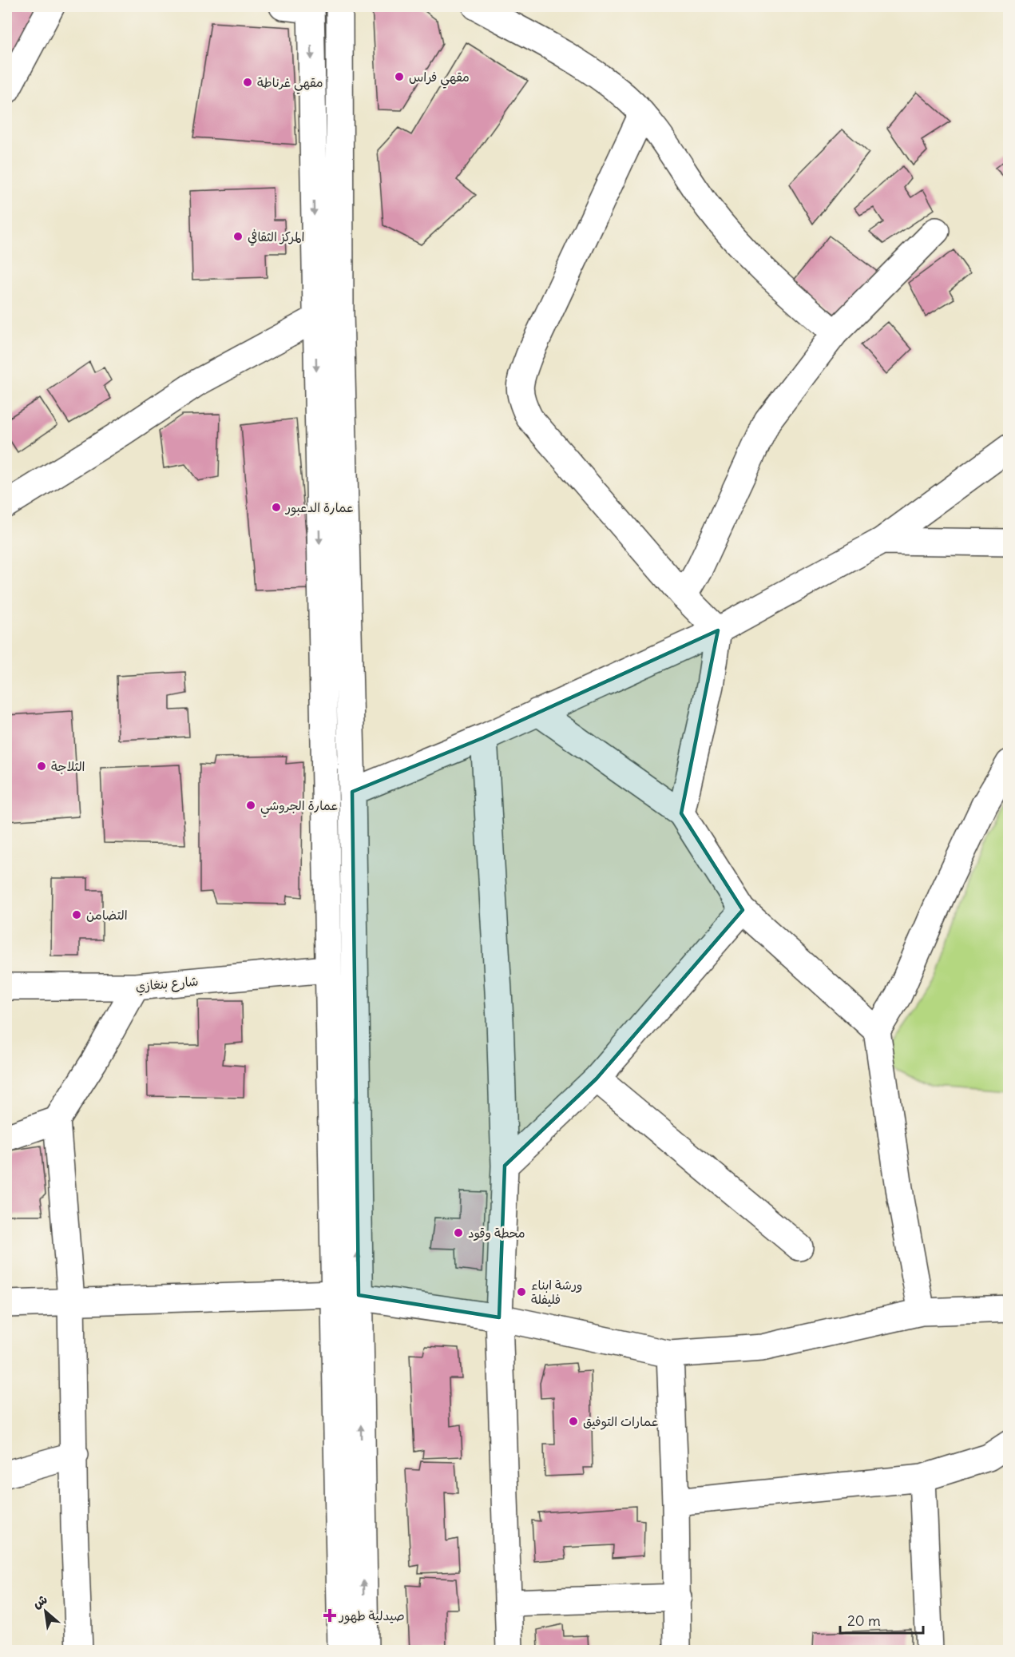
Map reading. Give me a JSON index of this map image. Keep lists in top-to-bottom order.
{
  "streets": {
    "main road": ["شارع بنغازي"]
  },
  "places": {
    "other": [
      "مقهي فراس",
      "مقهي غرناطة",
      "المركز الثقافي",
      "عمارة الدعبور",
      "الثلاجة",
      "عمارة الجروشي",
      "التضامن",
      "محطة وقود",
      "ورشة ابناء فليفلة",
      "عمارات التوفيق"
    ],
    "health": ["صيدلية طهور"]
  },
  "scale_bar": "20 m",
  "north": "top left"
}
